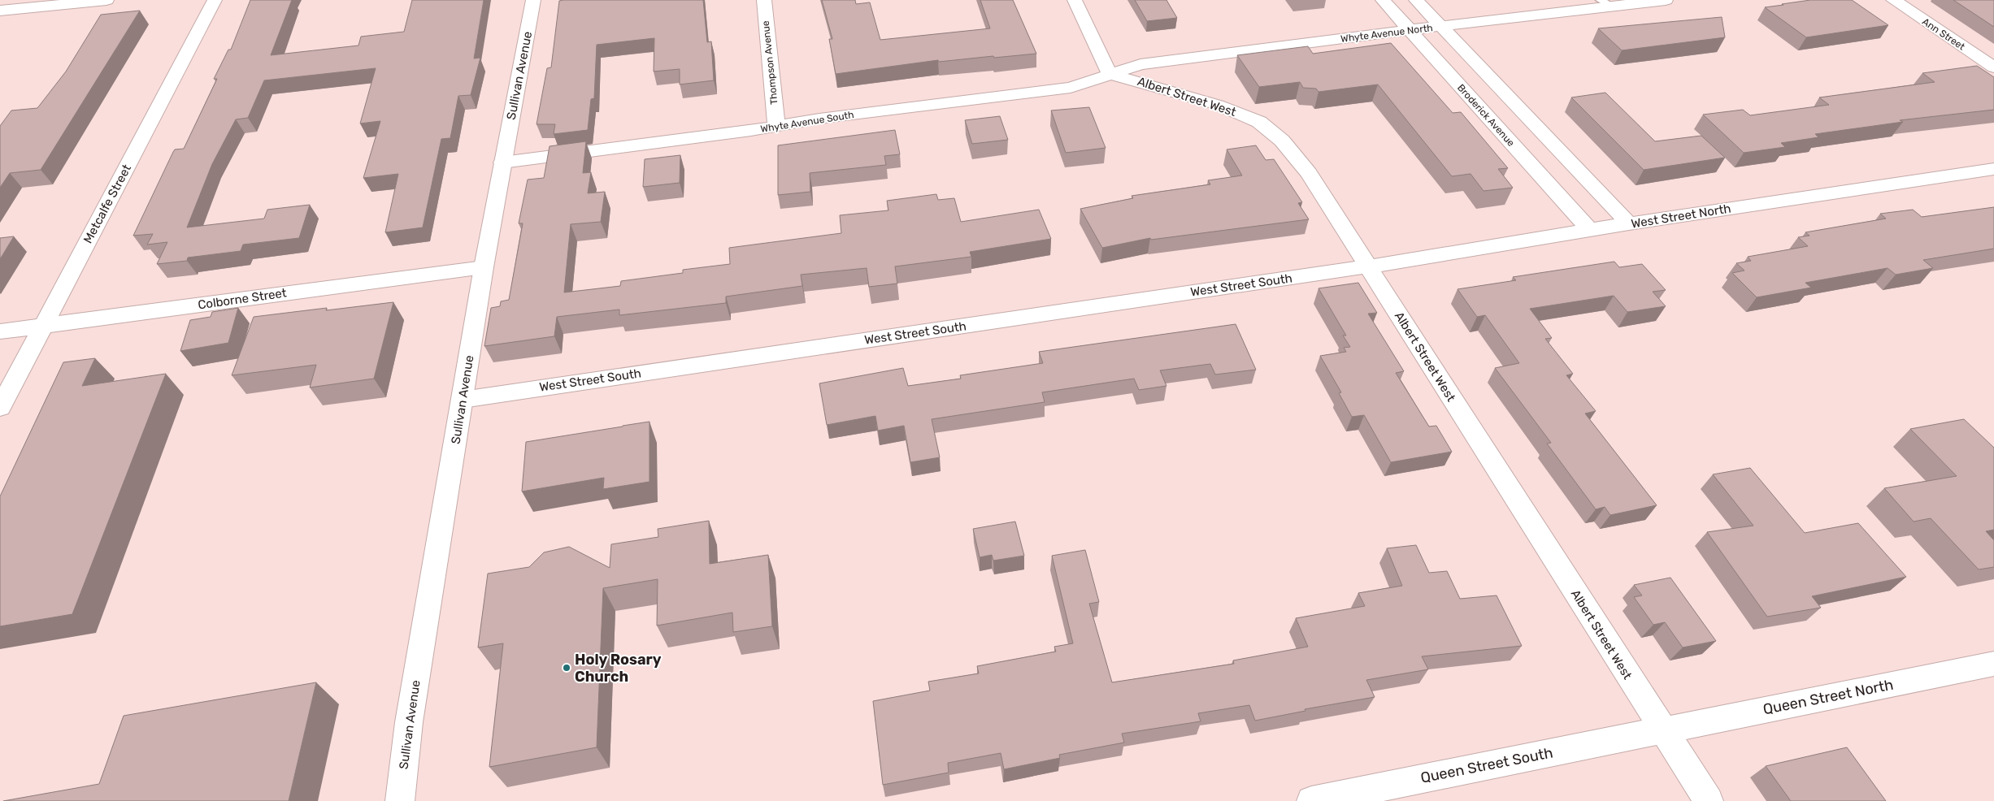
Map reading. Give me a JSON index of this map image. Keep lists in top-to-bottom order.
{
  "streets": {
    "street": [
      "Whyte Avenue North",
      "Ann Street",
      "Thompson Avenue",
      "Sullivan Avenue",
      "Albert Street West",
      "Broderick Avenue",
      "Whyte Avenue South",
      "Metcalfe Street",
      "West Street North",
      "West Street South",
      "Colborne Street",
      "Queen Street North",
      "Queen Street South"
    ]
  },
  "crossings": [
    ["Whyte Avenue North", "Albert Street West"],
    ["Whyte Avenue North", "Broderick Avenue"],
    ["Whyte Avenue North", "Whyte Avenue South"],
    ["Thompson Avenue", "Whyte Avenue South"],
    ["Sullivan Avenue", "Whyte Avenue South"],
    ["Sullivan Avenue", "West Street South"],
    ["Sullivan Avenue", "Colborne Street"],
    ["Albert Street West", "Whyte Avenue South"],
    ["Albert Street West", "West Street North"],
    ["Albert Street West", "West Street South"],
    ["Albert Street West", "Queen Street North"],
    ["Albert Street West", "Queen Street South"],
    ["Broderick Avenue", "West Street North"],
    ["Metcalfe Street", "Colborne Street"],
    ["West Street North", "West Street South"],
    ["Queen Street North", "Queen Street South"]
  ],
  "places": ["Holy Rosary Church"]
}
